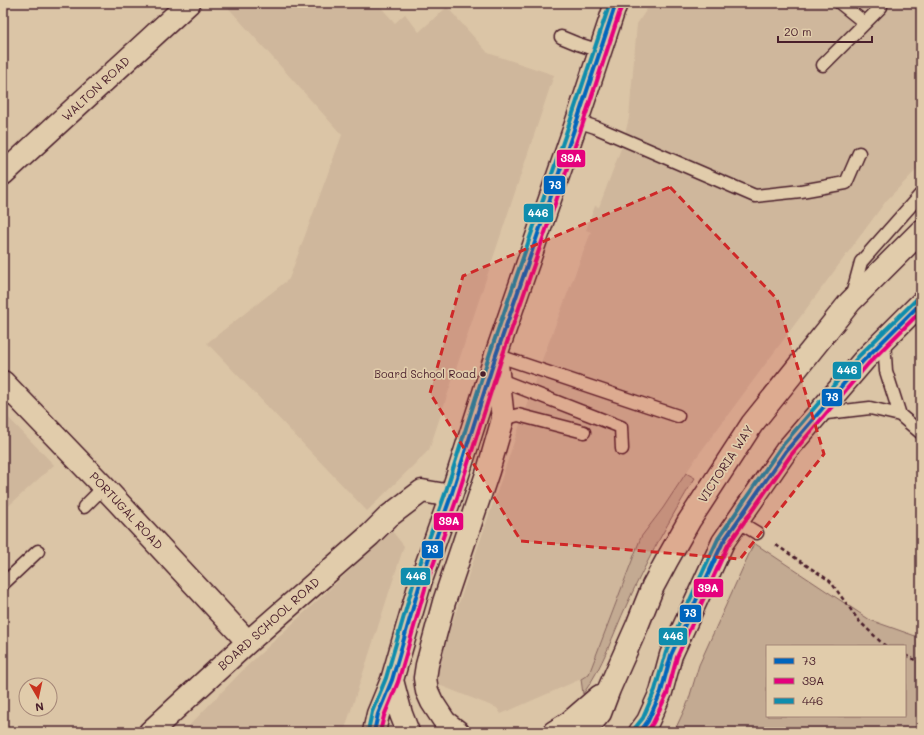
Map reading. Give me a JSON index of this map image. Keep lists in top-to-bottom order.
{
  "streets": {
    "street": [
      "WALTON ROAD",
      "VICTORIA WAY",
      "PORTUGAL ROAD",
      "BOARD SCHOOL ROAD"
    ]
  },
  "crossings": [
    ["PORTUGAL ROAD", "BOARD SCHOOL ROAD"]
  ],
  "places": ["Board School Road"],
  "lines": ["transit line 73", "transit line 446", "transit line 39A"],
  "legend": ["73", "39A", "446"],
  "scale_bar": "20 m",
  "north": "bottom"
}
